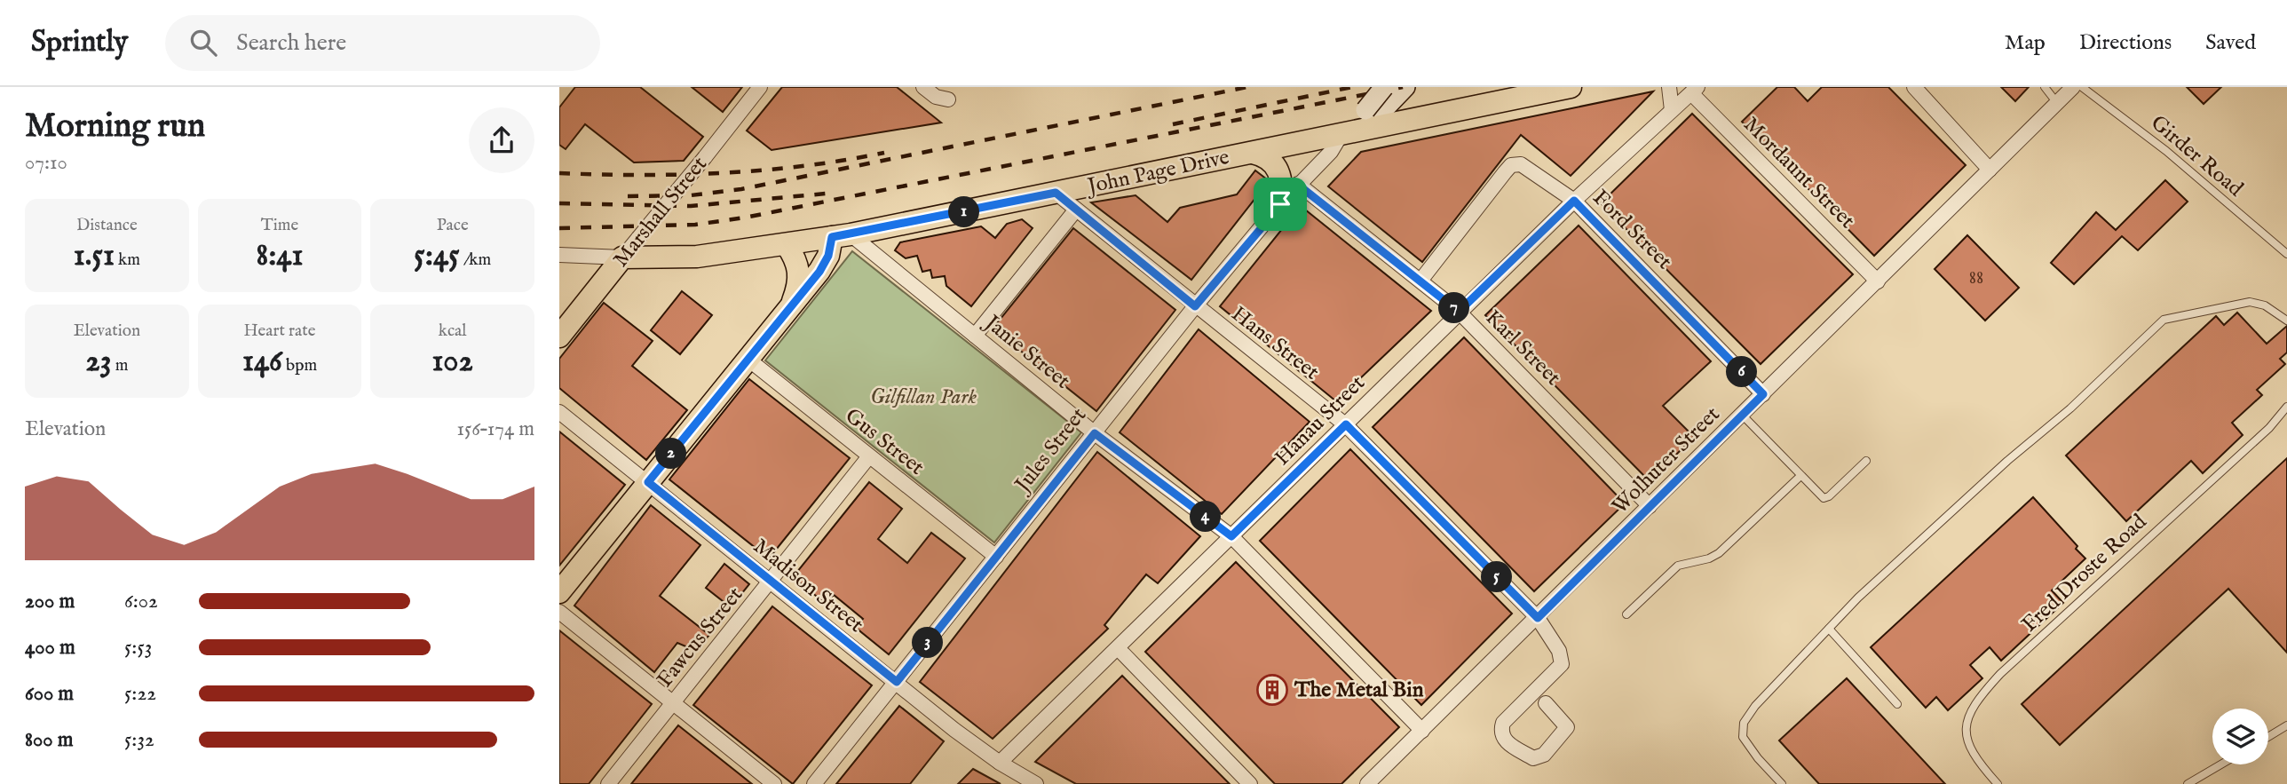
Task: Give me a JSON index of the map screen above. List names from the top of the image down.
{
  "streets": {
    "main road": ["John Page Drive", "Marshall Street"],
    "street": [
      "Mordaunt Street",
      "Ford Street",
      "Hans Street",
      "Karl Street",
      "Janie Street",
      "Hanau Street",
      "Gus Street",
      "Jules Street",
      "Wolhuter Street",
      "Madison Street",
      "Fawcus Street"
    ],
    "lane": ["Girder Road", "Fred Droste Road"]
  },
  "crossings": [
    ["John Page Drive", "Marshall Street"],
    ["John Page Drive", "Hans Street"],
    ["John Page Drive", "Janie Street"],
    ["John Page Drive", "Jules Street"],
    ["Mordaunt Street", "Hanau Street"],
    ["Mordaunt Street", "Wolhuter Street"],
    ["Ford Street", "Karl Street"],
    ["Ford Street", "Hanau Street"],
    ["Ford Street", "Wolhuter Street"],
    ["Hans Street", "Hanau Street"],
    ["Hans Street", "Jules Street"],
    ["Hans Street", "Wolhuter Street"],
    ["Karl Street", "Hanau Street"],
    ["Karl Street", "Jules Street"],
    ["Karl Street", "Wolhuter Street"],
    ["Janie Street", "Hanau Street"],
    ["Janie Street", "Jules Street"],
    ["Janie Street", "Wolhuter Street"],
    ["Hanau Street", "Madison Street"],
    ["Gus Street", "Jules Street"],
    ["Gus Street", "Fawcus Street"],
    ["Jules Street", "Madison Street"],
    ["Madison Street", "Fawcus Street"]
  ],
  "parks": ["Gilfillan Park"],
  "places": {
    "building": ["The Metal Bin"]
  },
  "house_numbers": ["88"],
  "page": {
    "header": "Sprintly",
    "search": "Search here",
    "nav": ["Map", "Directions", "Saved"],
    "heading": ["Morning run", "07:10"],
    "stats": [
      ["Distance", "1.51 km"],
      ["Time", "8:41"],
      ["Pace", "5:45 /km"],
      ["Elevation", "23 m"],
      ["Heart rate", "146 bpm"],
      ["kcal", "102"]
    ],
    "pins": [
      "1",
      "7",
      "6",
      "2",
      "4",
      "5",
      "3"
    ],
    "chart": ["Elevation", "156–174 m"],
    "list": [
      {
        "name": "200 m",
        "note": "6:02"
      },
      {
        "name": "400 m",
        "note": "5:53"
      },
      {
        "name": "600 m",
        "note": "5:22"
      },
      {
        "name": "800 m",
        "note": "5:32"
      }
    ]
  }
}
